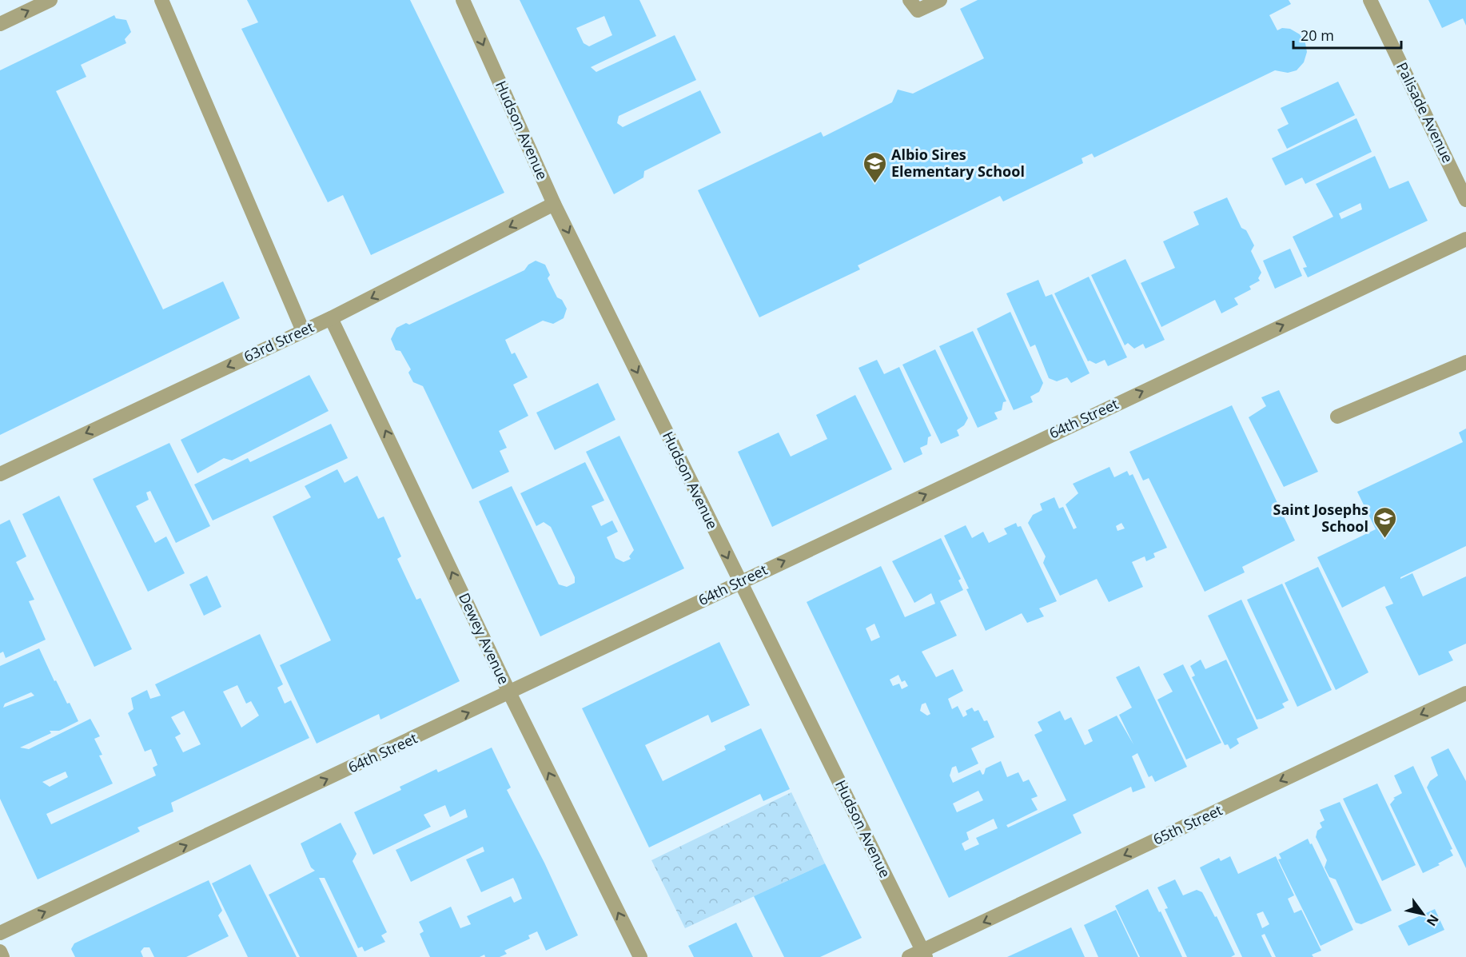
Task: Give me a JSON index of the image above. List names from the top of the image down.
{
  "streets": {
    "street": [
      "Palisade Avenue",
      "Hudson Avenue",
      "63rd Street",
      "64th Street",
      "Dewey Avenue",
      "65th Street"
    ]
  },
  "crossings": [
    ["Hudson Avenue", "63rd Street"],
    ["Hudson Avenue", "64th Street"],
    ["Hudson Avenue", "65th Street"],
    ["63rd Street", "Dewey Avenue"],
    ["64th Street", "Dewey Avenue"]
  ],
  "one_way": [
    "Hudson Avenue",
    "63rd Street",
    "64th Street",
    "Dewey Avenue",
    "65th Street"
  ],
  "places": {
    "school or university": ["Albio Sires Elementary School", "Saint Josephs School"]
  },
  "scale_bar": "20 m",
  "north": "bottom right"
}
